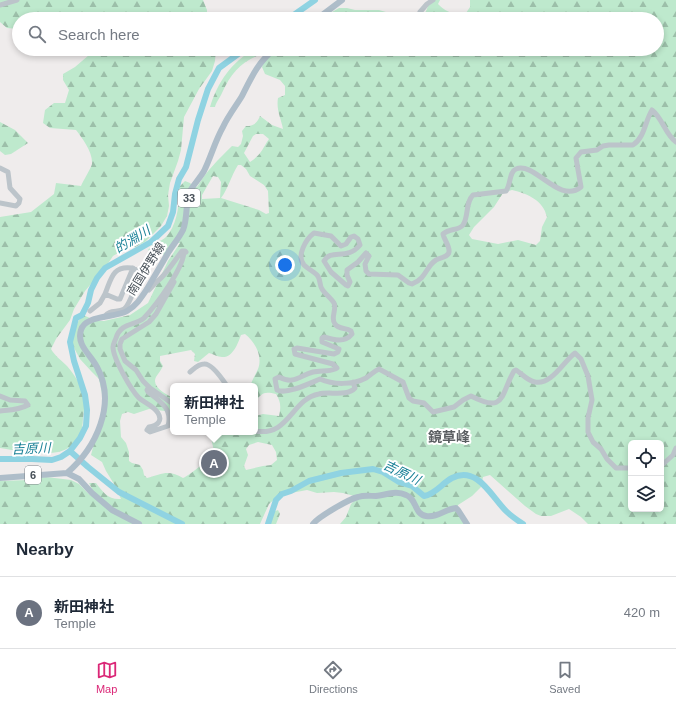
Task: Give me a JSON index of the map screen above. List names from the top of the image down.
{
  "streets": {
    "main road": ["33", "南国伊野線", "6"]
  },
  "crossings": [
    ["南国伊野線", "6"]
  ],
  "districts": ["鏡草峰"],
  "water": ["的淵川", "吉原川"],
  "page": {
    "search": "Search here",
    "popup": ["新田神社", "Temple"],
    "pins": "A",
    "heading": "Nearby",
    "list": [
      {
        "mark": "A",
        "name": "新田神社",
        "note": "Temple",
        "value": "420 m"
      }
    ],
    "nav": ["Map", "Directions", "Saved"]
  }
}
